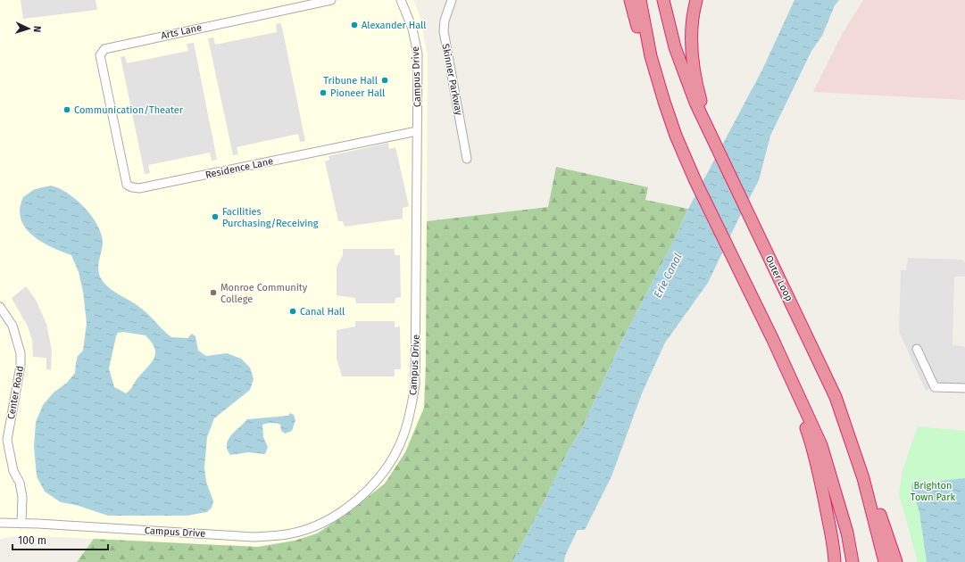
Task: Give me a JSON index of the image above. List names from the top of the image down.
{
  "streets": {
    "highway": ["Outer Loop"],
    "street": [
      "Arts Lane",
      "Campus Drive",
      "Skinner Parkway",
      "Residence Lane",
      "Center Road"
    ]
  },
  "crossings": [
    ["Arts Lane", "Residence Lane"],
    ["Campus Drive", "Residence Lane"],
    ["Campus Drive", "Center Road"]
  ],
  "water": ["Erie Canal"],
  "parks": ["Brighton Town Park"],
  "places": [
    "Alexander Hall",
    "Tribune Hall",
    "Pioneer Hall",
    "Communication/Theater",
    "Facilities Purchasing/Receiving",
    "Monroe Community College",
    "Canal Hall"
  ],
  "scale_bar": "100 m",
  "north": "right"
}
